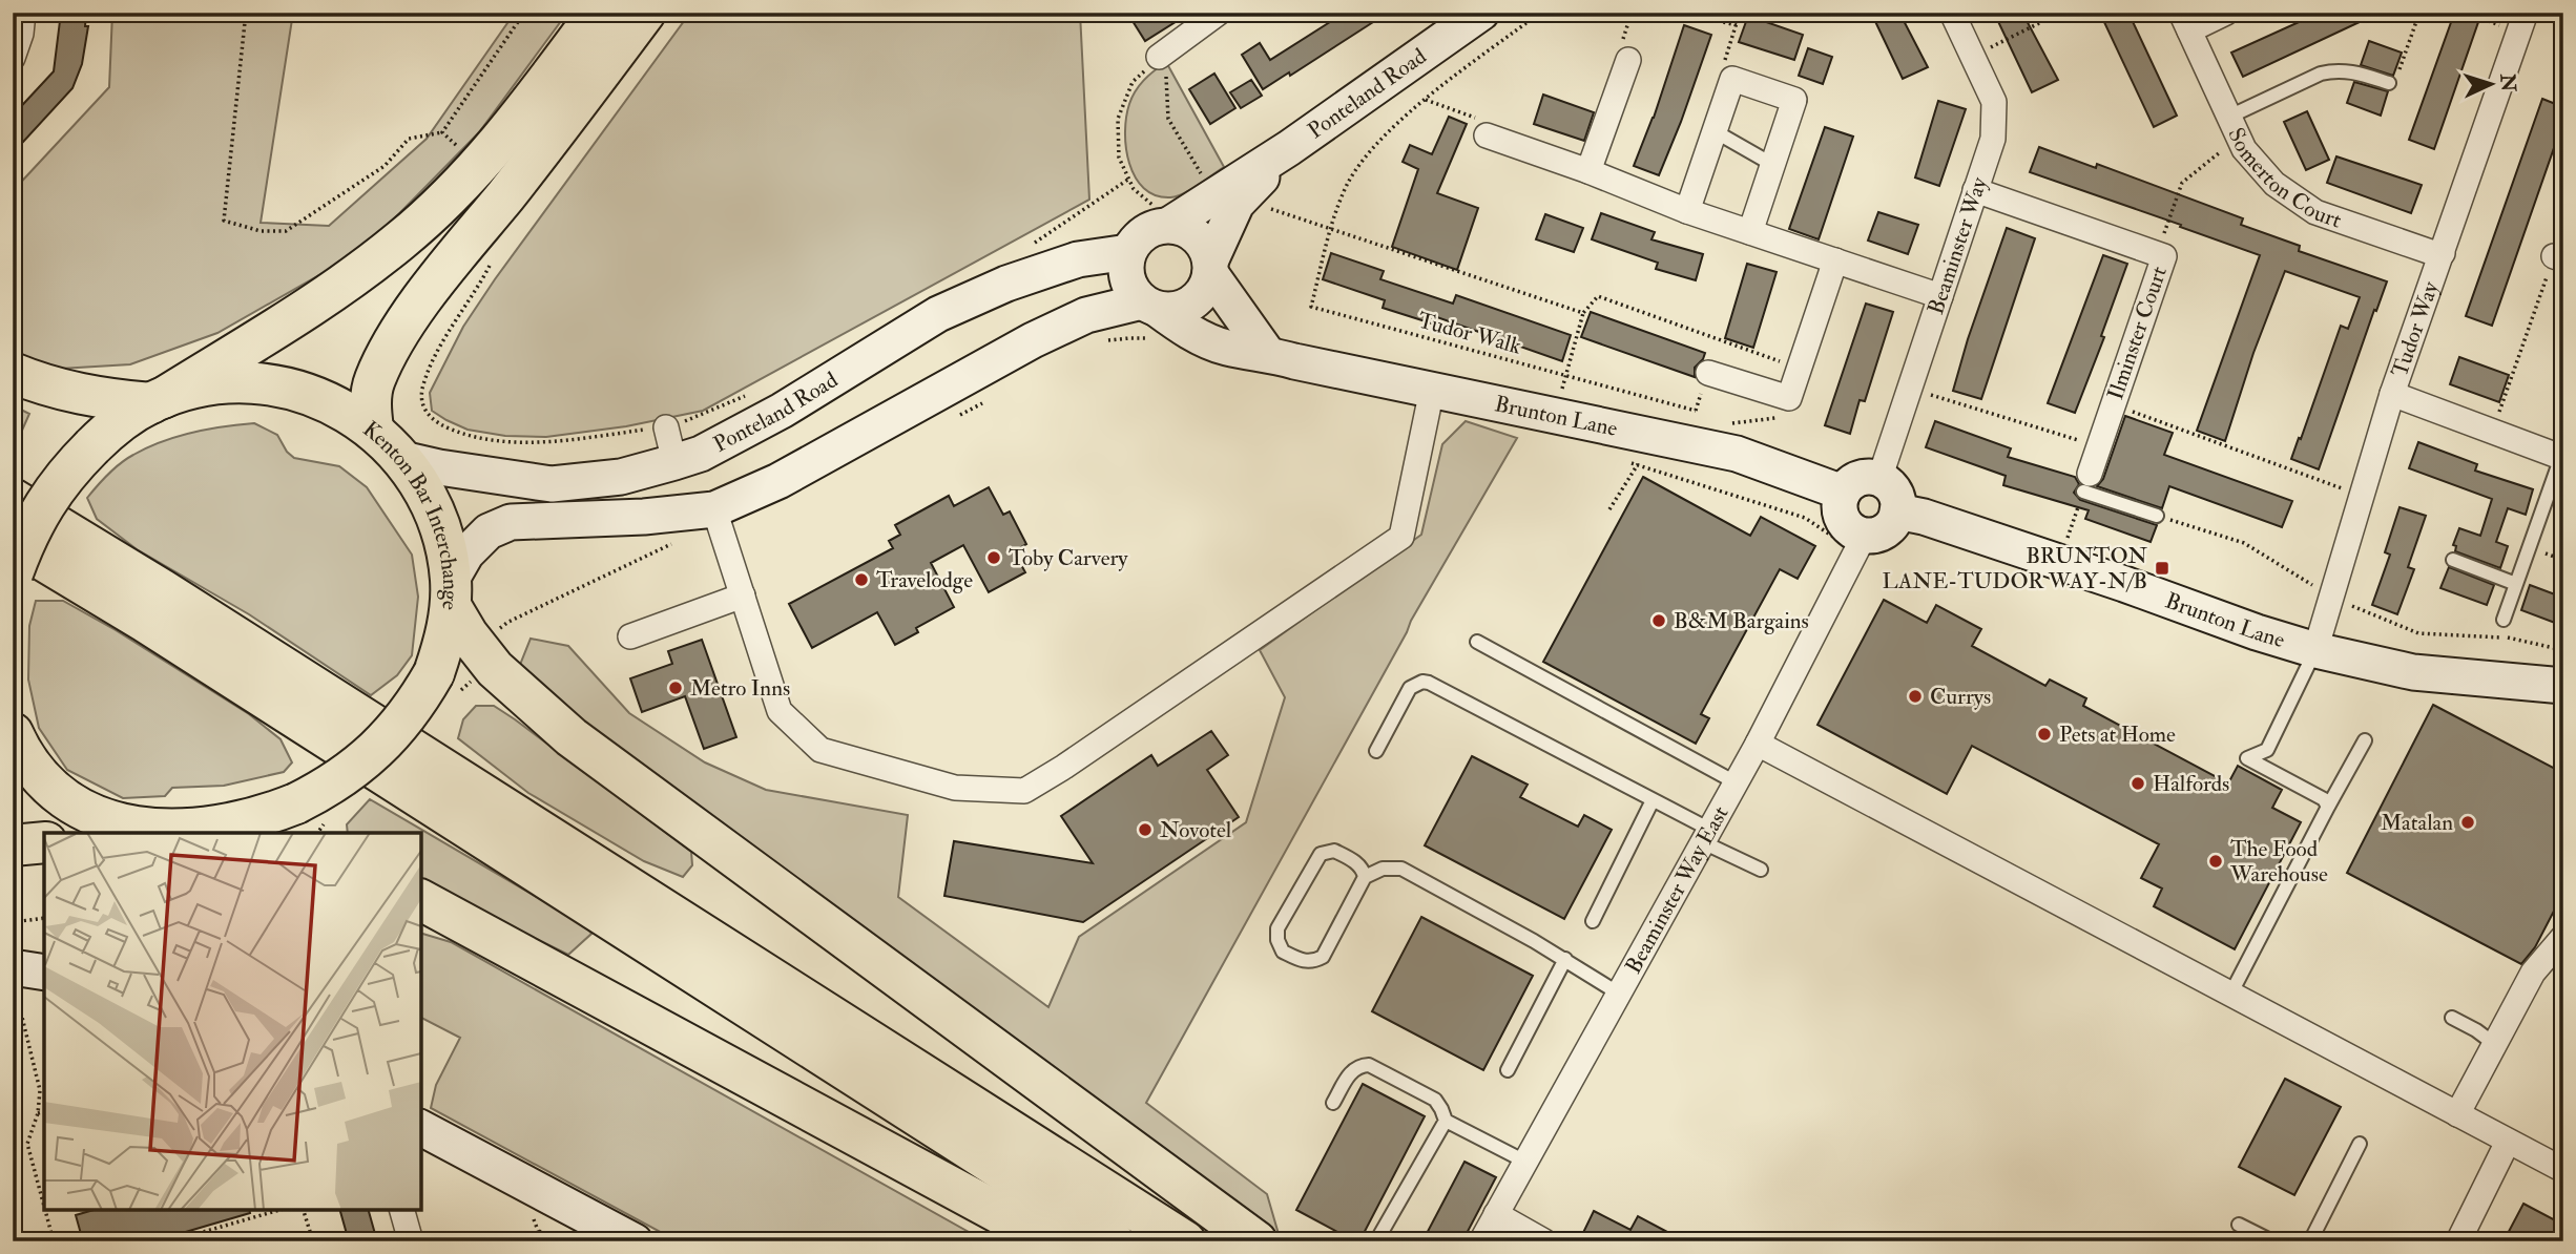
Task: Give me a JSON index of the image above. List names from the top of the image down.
{
  "streets": {
    "highway": ["Kenton Bar Interchange"],
    "main road": ["Ponteland Road", "Brunton Lane"],
    "street": [
      "Somerton Court",
      "Beaminster Way",
      "Tudor Way",
      "Ilminster Court",
      "Beaminster Way East"
    ],
    "path": ["Tudor Walk"]
  },
  "crossings": [
    ["Ponteland Road", "Brunton Lane"],
    ["Ponteland Road", "Kenton Bar Interchange"],
    ["Somerton Court", "Tudor Way"],
    ["Beaminster Way", "Ilminster Court"],
    ["Beaminster Way", "Brunton Lane"],
    ["Beaminster Way", "Beaminster Way East"],
    ["Tudor Way", "Brunton Lane"],
    ["Brunton Lane", "Beaminster Way East"]
  ],
  "places": {
    "other": [
      "Toby Carvery",
      "Travelodge",
      "B&M Bargains",
      "Metro Inns",
      "Currys",
      "Pets at Home",
      "Halfords",
      "Matalan",
      "Novotel",
      "The Food Warehouse"
    ],
    "transit": ["BRUNTON LANE-TUDOR WAY-N/B"]
  },
  "north": "right"
}
